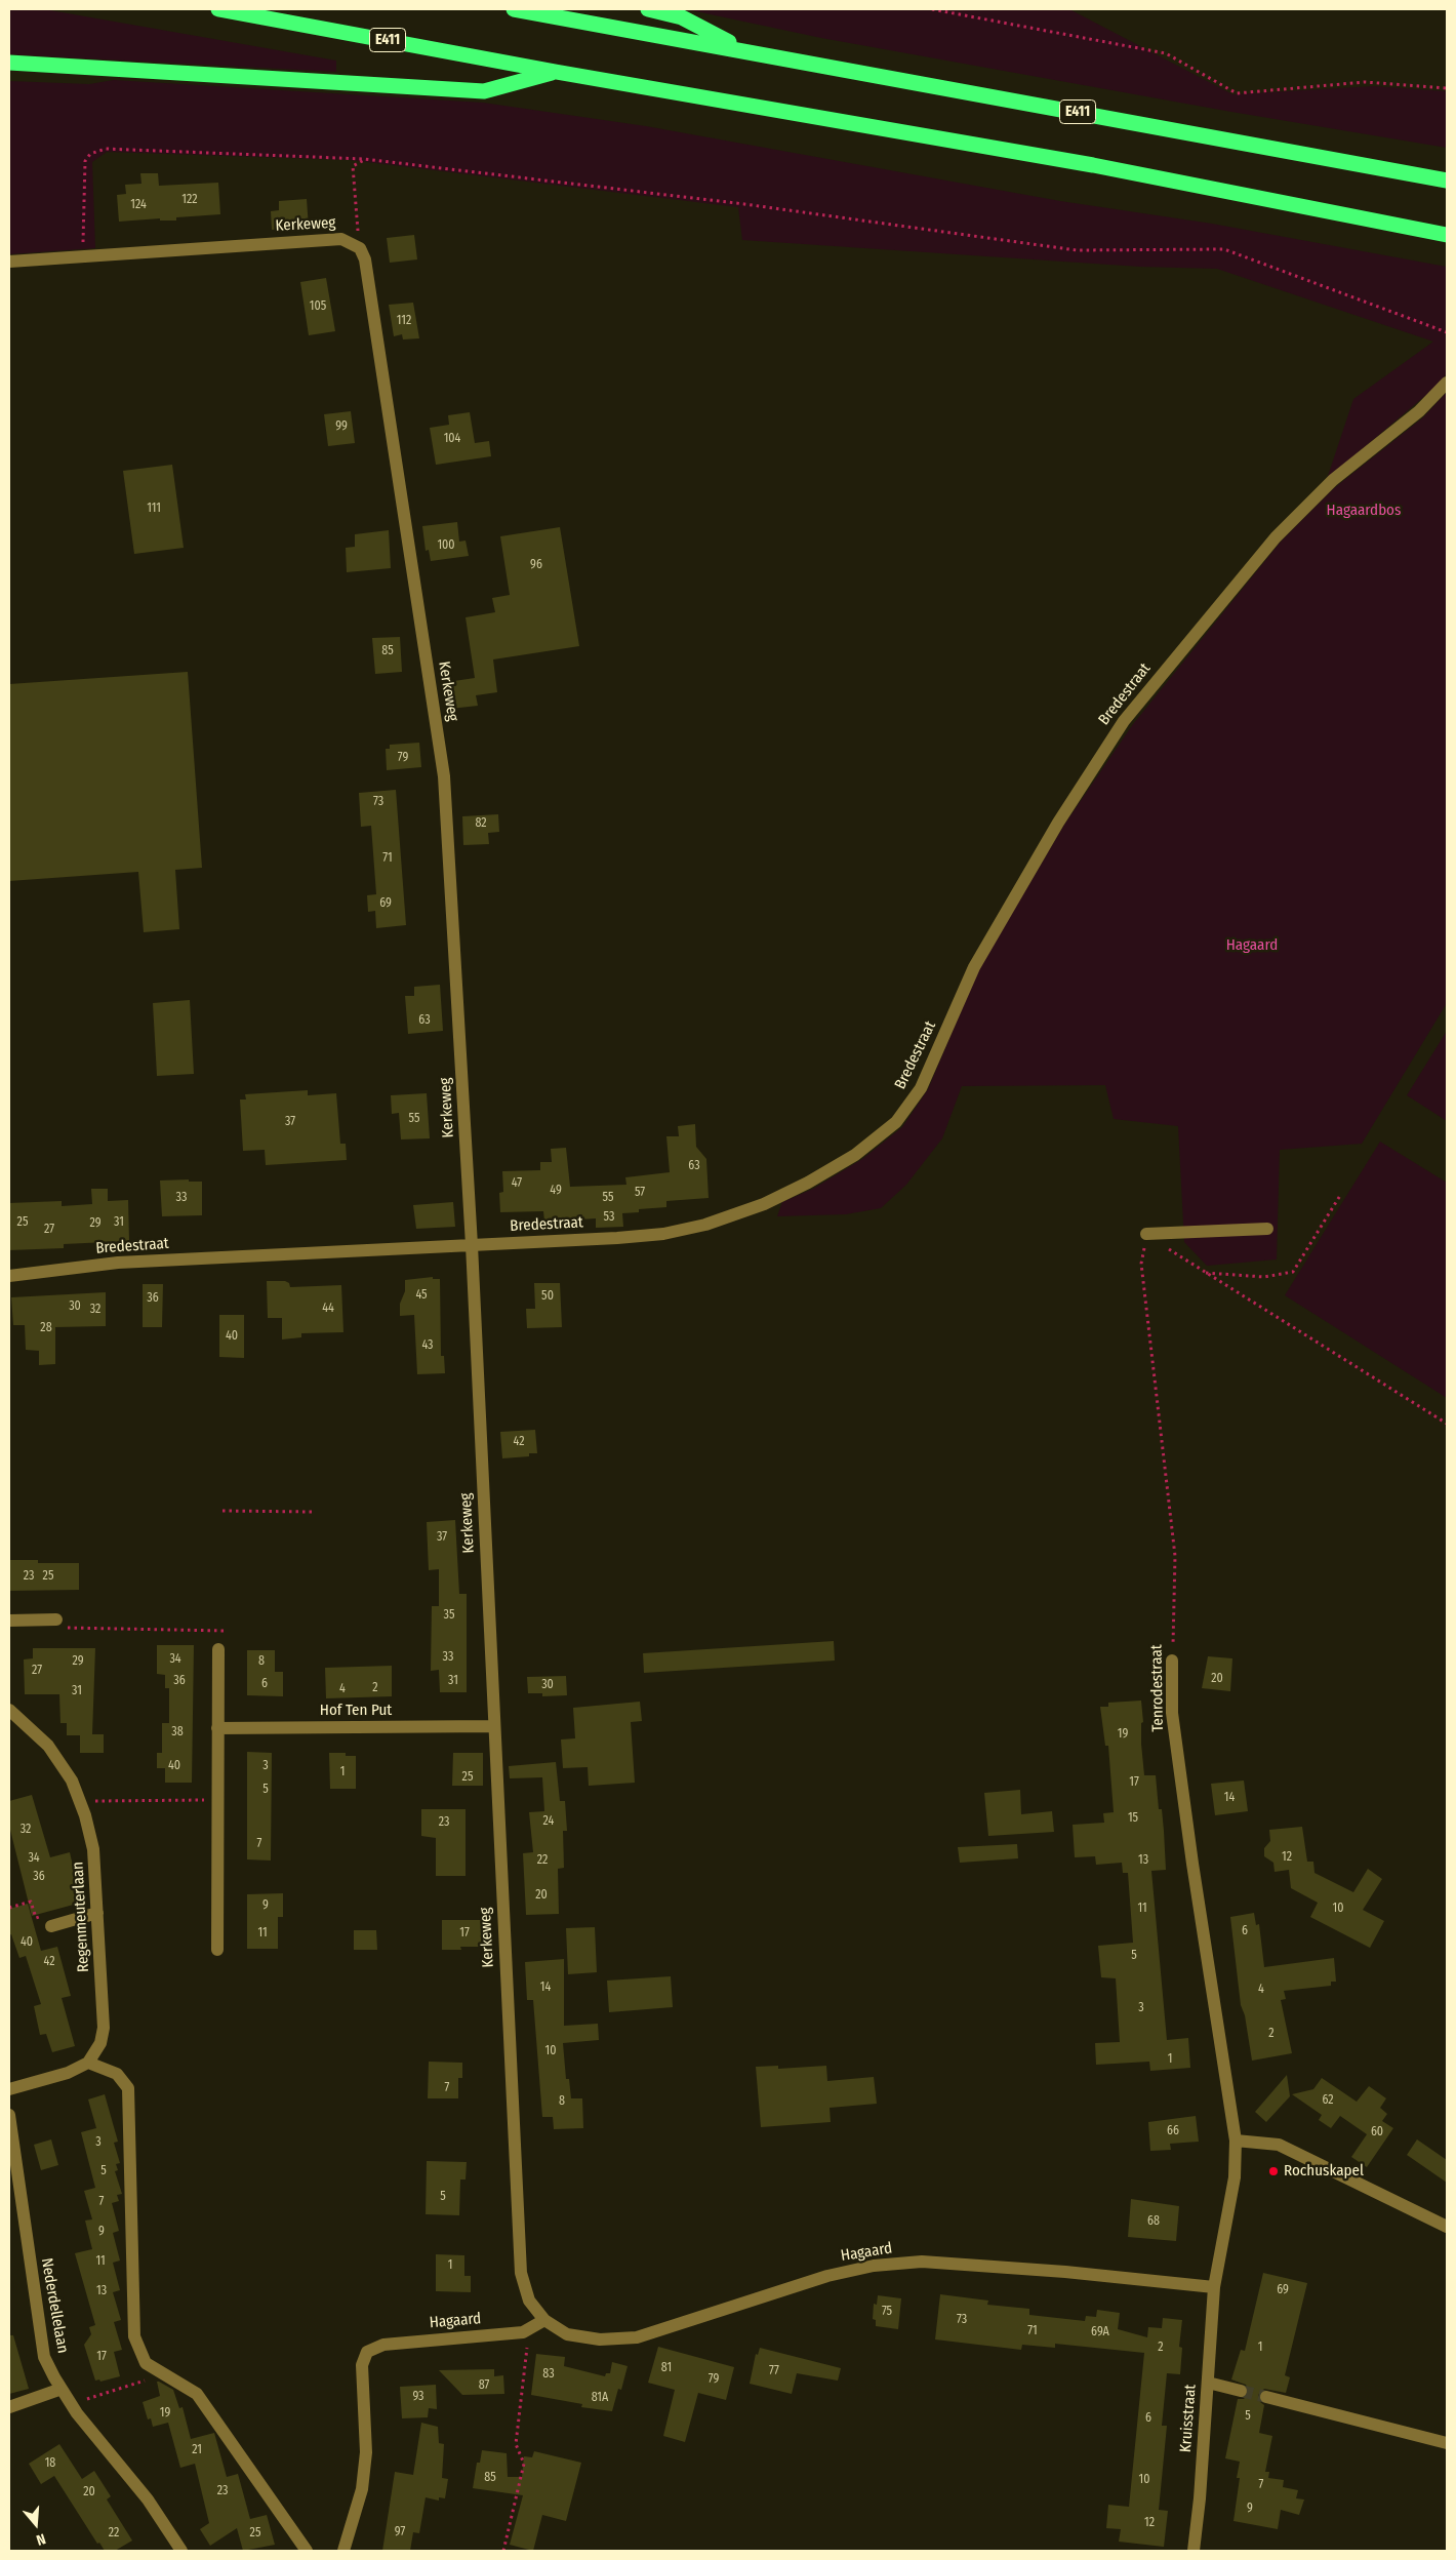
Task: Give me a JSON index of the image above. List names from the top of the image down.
{
  "streets": {
    "highway": ["E411"],
    "street": [
      "Kerkeweg",
      "Bredestraat",
      "Tenrodestraat",
      "Hof Ten Put",
      "Regenmeuterlaan",
      "Hagaard",
      "Nederdellelaan",
      "Kruisstraat"
    ]
  },
  "crossings": [
    ["Kerkeweg", "Bredestraat"],
    ["Kerkeweg", "Hof Ten Put"],
    ["Kerkeweg", "Hagaard"],
    ["Hagaard", "Kruisstraat"]
  ],
  "parks": ["Hagaardbos", "Hagaard"],
  "places": ["Rochuskapel"],
  "house_numbers": [
    "122",
    "124",
    "105",
    "112",
    "99",
    "104",
    "111",
    "100",
    "96",
    "85",
    "79",
    "73",
    "82",
    "71",
    "69",
    "63",
    "55",
    "37",
    "63",
    "47",
    "49",
    "57",
    "33",
    "55",
    "53",
    "25",
    "31",
    "29",
    "27",
    "45",
    "50",
    "36",
    "30",
    "44",
    "32",
    "28",
    "40",
    "43",
    "42",
    "37",
    "23",
    "25",
    "35",
    "33",
    "34",
    "29",
    "8",
    "27",
    "20",
    "36",
    "31",
    "6",
    "30",
    "2",
    "4",
    "31",
    "38",
    "19",
    "40",
    "3",
    "1",
    "25",
    "17",
    "5",
    "14",
    "15",
    "24",
    "23",
    "32",
    "7",
    "12",
    "34",
    "22",
    "13",
    "36",
    "20",
    "9",
    "11",
    "10",
    "6",
    "11",
    "17",
    "40",
    "5",
    "42",
    "14",
    "4",
    "3",
    "2",
    "10",
    "1",
    "7",
    "62",
    "8",
    "66",
    "60",
    "3",
    "5",
    "5",
    "7",
    "68",
    "9",
    "11",
    "1",
    "69",
    "13",
    "75",
    "73",
    "71",
    "69A",
    "2",
    "1",
    "17",
    "81",
    "77",
    "83",
    "79",
    "87",
    "93",
    "81A",
    "19",
    "5",
    "6",
    "21",
    "18",
    "85",
    "10",
    "7",
    "23",
    "20",
    "9",
    "12",
    "97",
    "22",
    "25"
  ],
  "north": "bottom"
}
